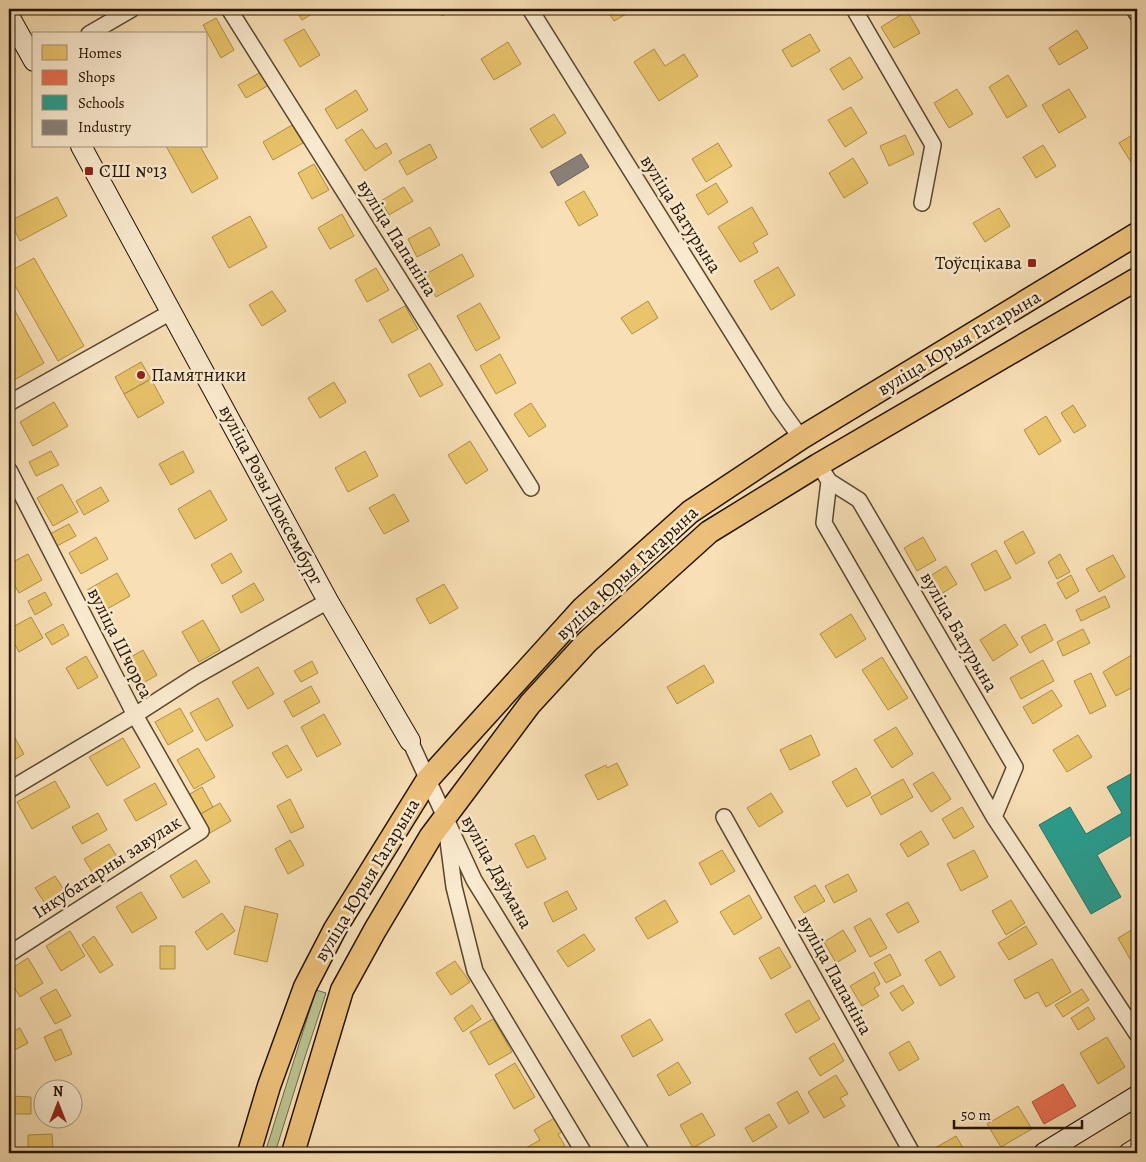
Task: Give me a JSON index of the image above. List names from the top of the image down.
{
  "streets": {
    "main road": ["вуліца Юрыя Гагарына"],
    "street": [
      "вуліца Батурына",
      "вуліца Папаніна",
      "вуліца Розы Люксембург",
      "вуліца Шчорса",
      "Інкубатарны завулак",
      "вуліца Даўмана"
    ]
  },
  "crossings": [
    ["вуліца Батурына", "вуліца Юрыя Гагарына"],
    ["вуліца Юрыя Гагарына", "вуліца Розы Люксембург"],
    ["вуліца Юрыя Гагарына", "вуліца Даўмана"],
    ["вуліца Розы Люксембург", "вуліца Даўмана"],
    ["вуліца Шчорса", "Інкубатарны завулак"]
  ],
  "places": {
    "transit": ["СШ №13", "Тоўсцікава"],
    "other": ["Памятники"]
  },
  "legend": [
    "Homes",
    "Shops",
    "Schools",
    "Industry"
  ],
  "scale_bar": "50 m",
  "north": "top"
}
